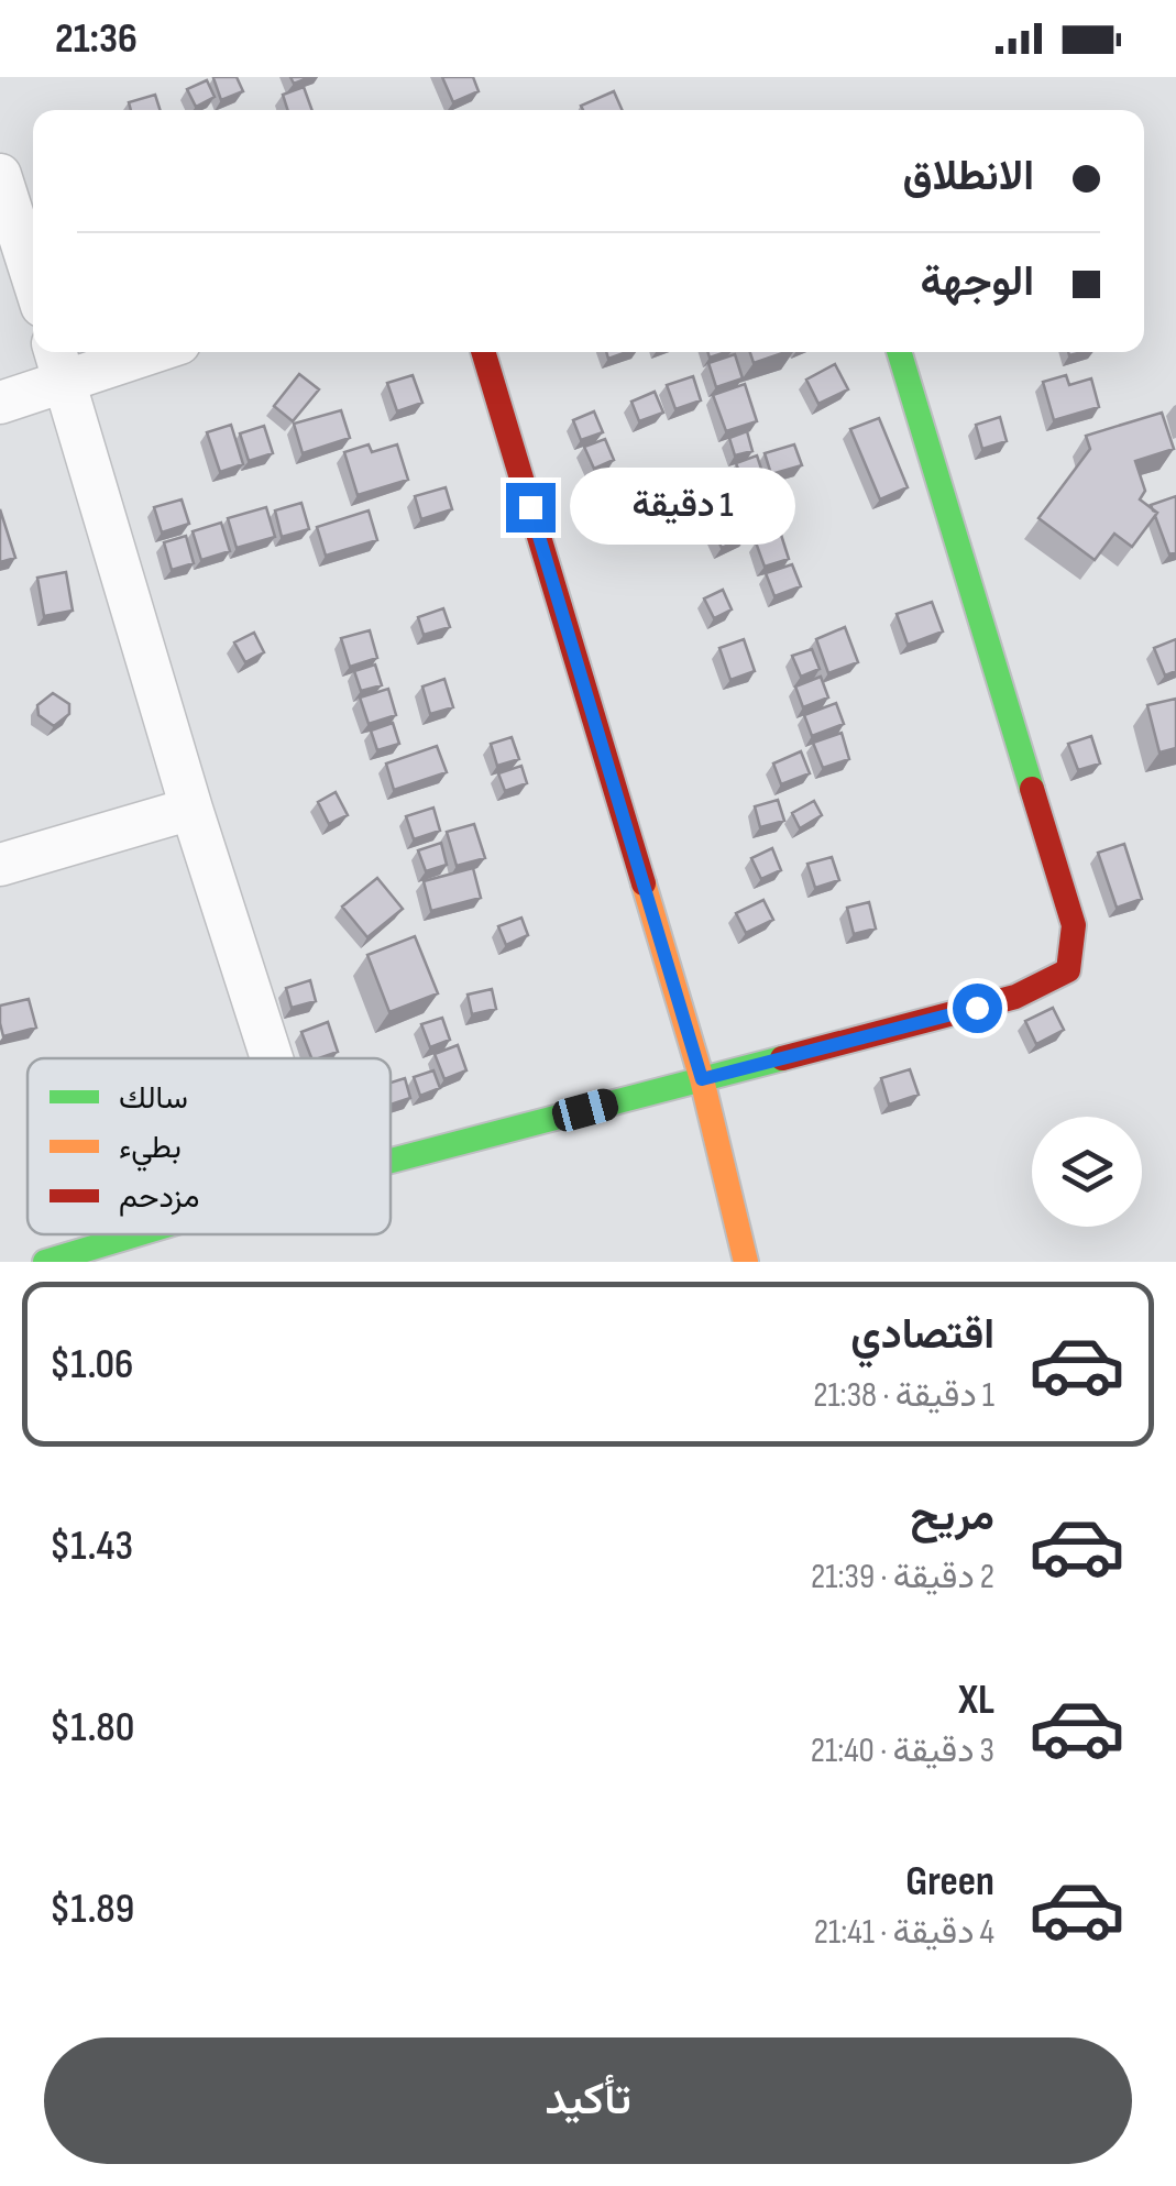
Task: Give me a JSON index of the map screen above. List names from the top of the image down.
{
  "legend": ["سالك", "بطيء", "مزدحم"],
  "page": {
    "status": "21:36",
    "banner": ["الانطلاق", "الوجهة"],
    "bubble": "1 دقيقة",
    "list": [
      {
        "name": "اقتصادي",
        "note": "1 دقيقة · 21:38",
        "value": "$1.06"
      },
      {
        "name": "مريح",
        "note": "2 دقيقة · 21:39",
        "value": "$1.43"
      },
      {
        "name": "XL",
        "note": "3 دقيقة · 21:40",
        "value": "$1.80"
      },
      {
        "name": "Green",
        "note": "4 دقيقة · 21:41",
        "value": "$1.89"
      }
    ],
    "buttons": "تأكيد"
  }
}
